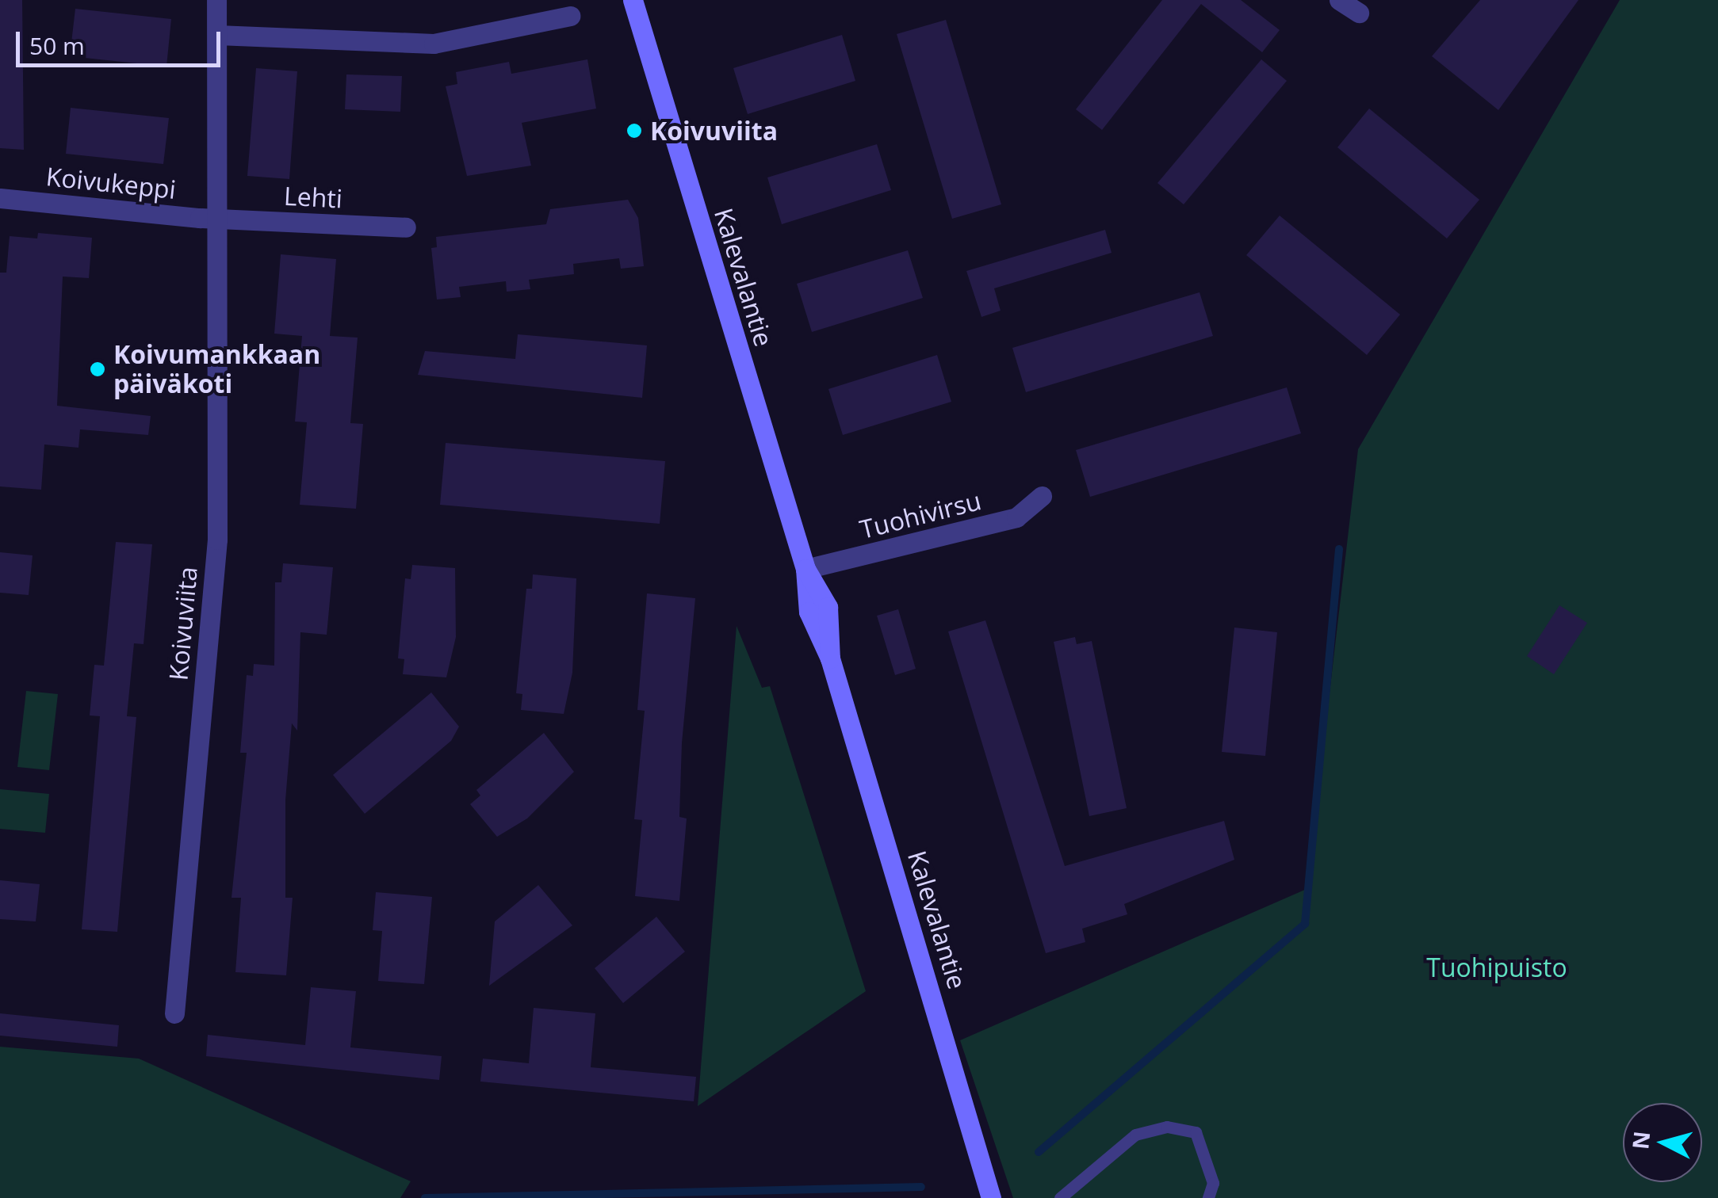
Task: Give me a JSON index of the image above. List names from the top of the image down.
{
  "streets": {
    "main road": ["Kalevalantie"],
    "street": [
      "Koivukeppi",
      "Lehti",
      "Tuohivirsu",
      "Koivuviita"
    ]
  },
  "crossings": [
    ["Koivukeppi", "Lehti"],
    ["Koivukeppi", "Koivuviita"],
    ["Lehti", "Koivuviita"],
    ["Kalevalantie", "Tuohivirsu"]
  ],
  "parks": ["Tuohipuisto"],
  "places": ["Koivuviita", "Koivumankkaan päiväkoti"],
  "scale_bar": "50 m",
  "north": "left"
}
